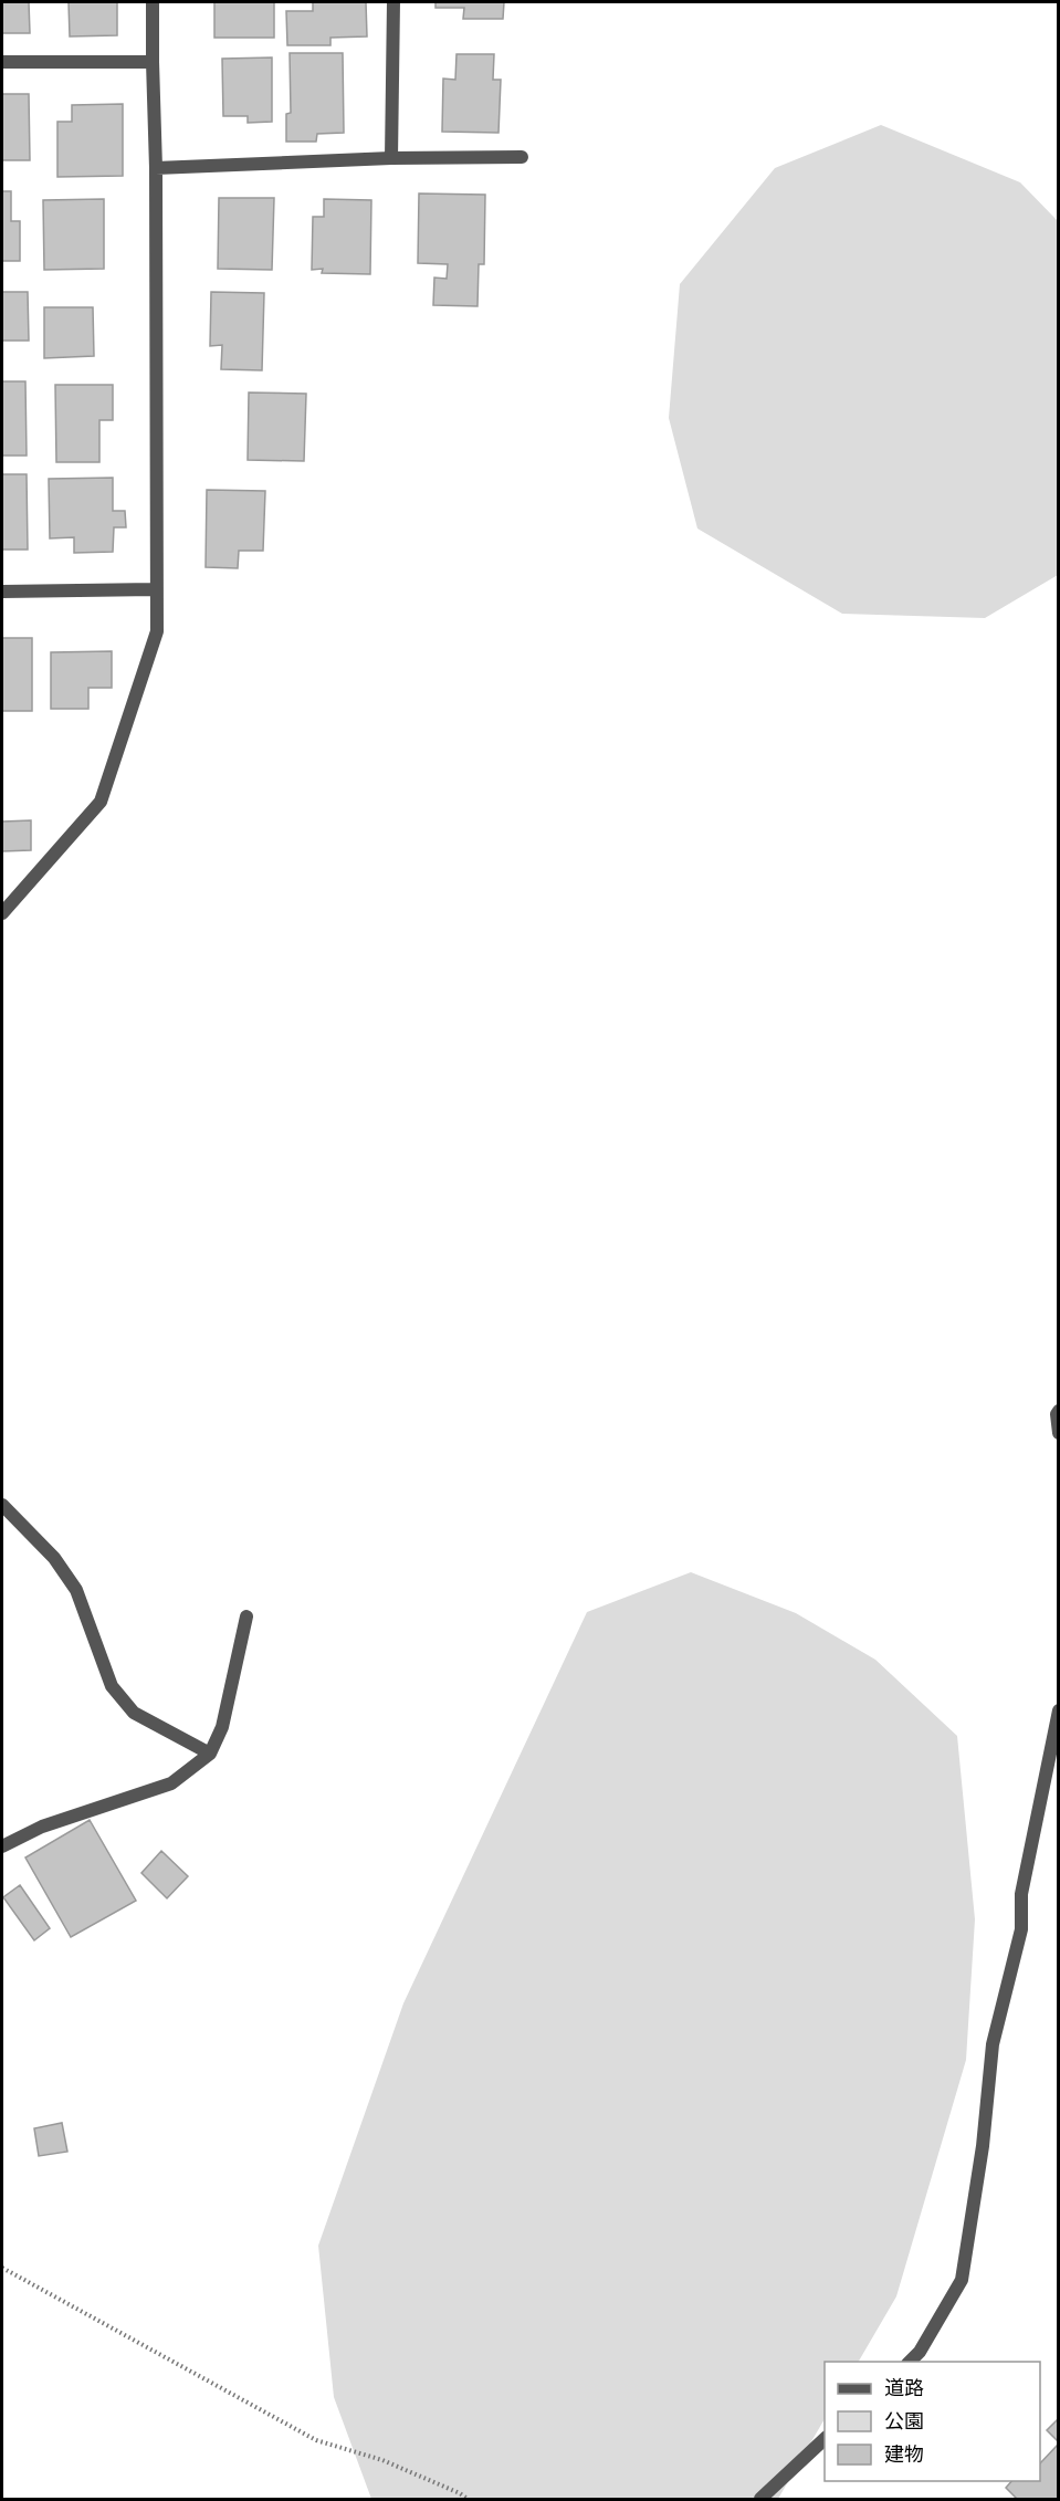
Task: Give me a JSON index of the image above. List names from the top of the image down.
{
  "legend": ["道路", "公園", "建物"]
}
